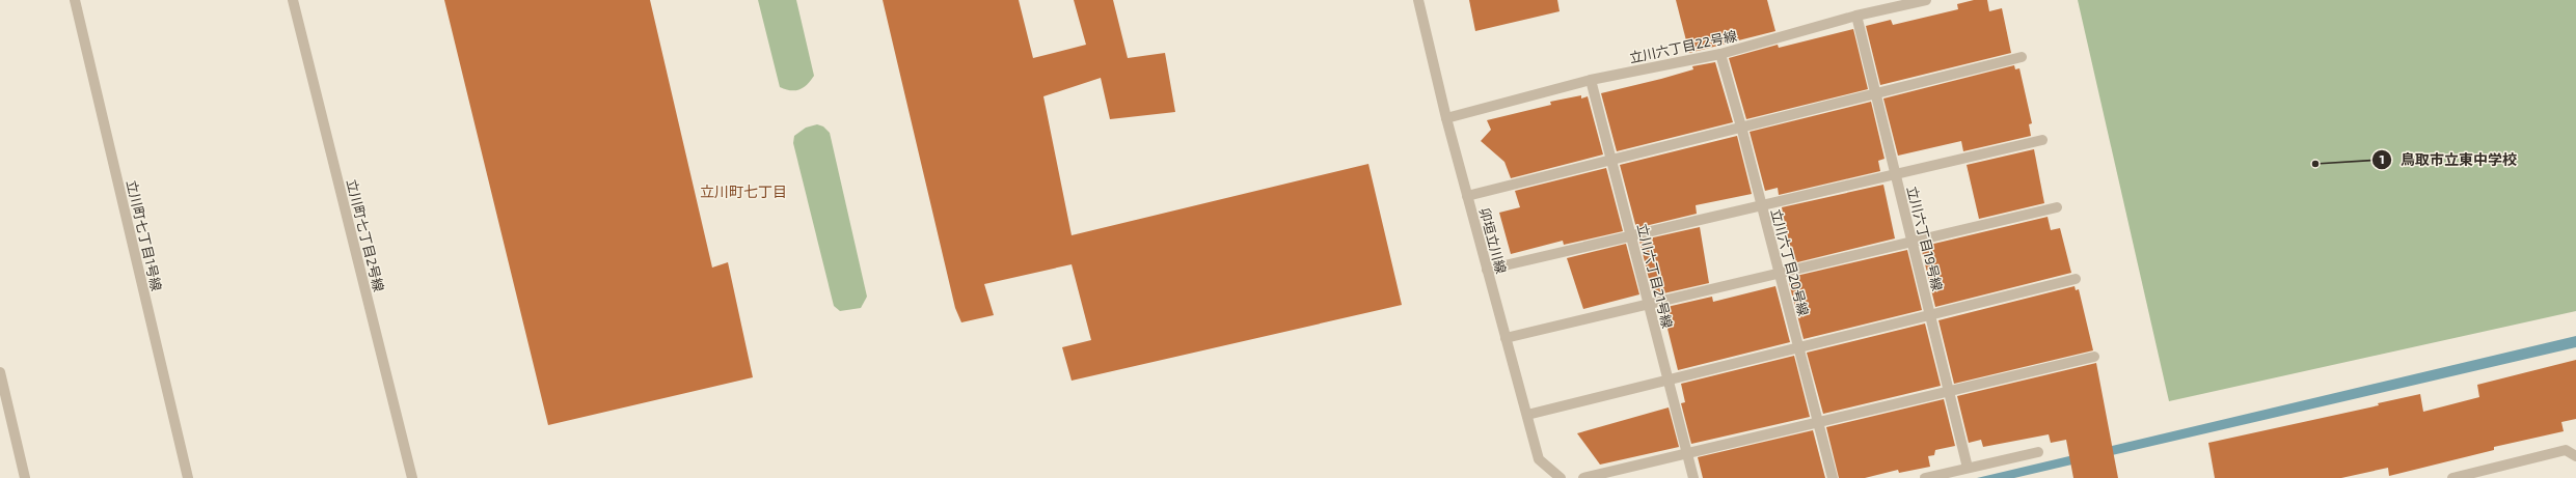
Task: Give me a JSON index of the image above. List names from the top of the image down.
{
  "streets": {
    "street": [
      "立川六丁目22号線",
      "立川町七丁目1号線",
      "立川町七丁目2号線",
      "立川六丁目19号線",
      "卯垣立川線",
      "立川六丁目20号線",
      "立川六丁目21号線"
    ]
  },
  "crossings": [
    ["立川六丁目22号線", "立川六丁目19号線"],
    ["立川六丁目22号線", "卯垣立川線"],
    ["立川六丁目22号線", "立川六丁目20号線"],
    ["立川六丁目22号線", "立川六丁目21号線"]
  ],
  "districts": ["立川町七丁目"],
  "places": ["鳥取市立東中学校"]
}
